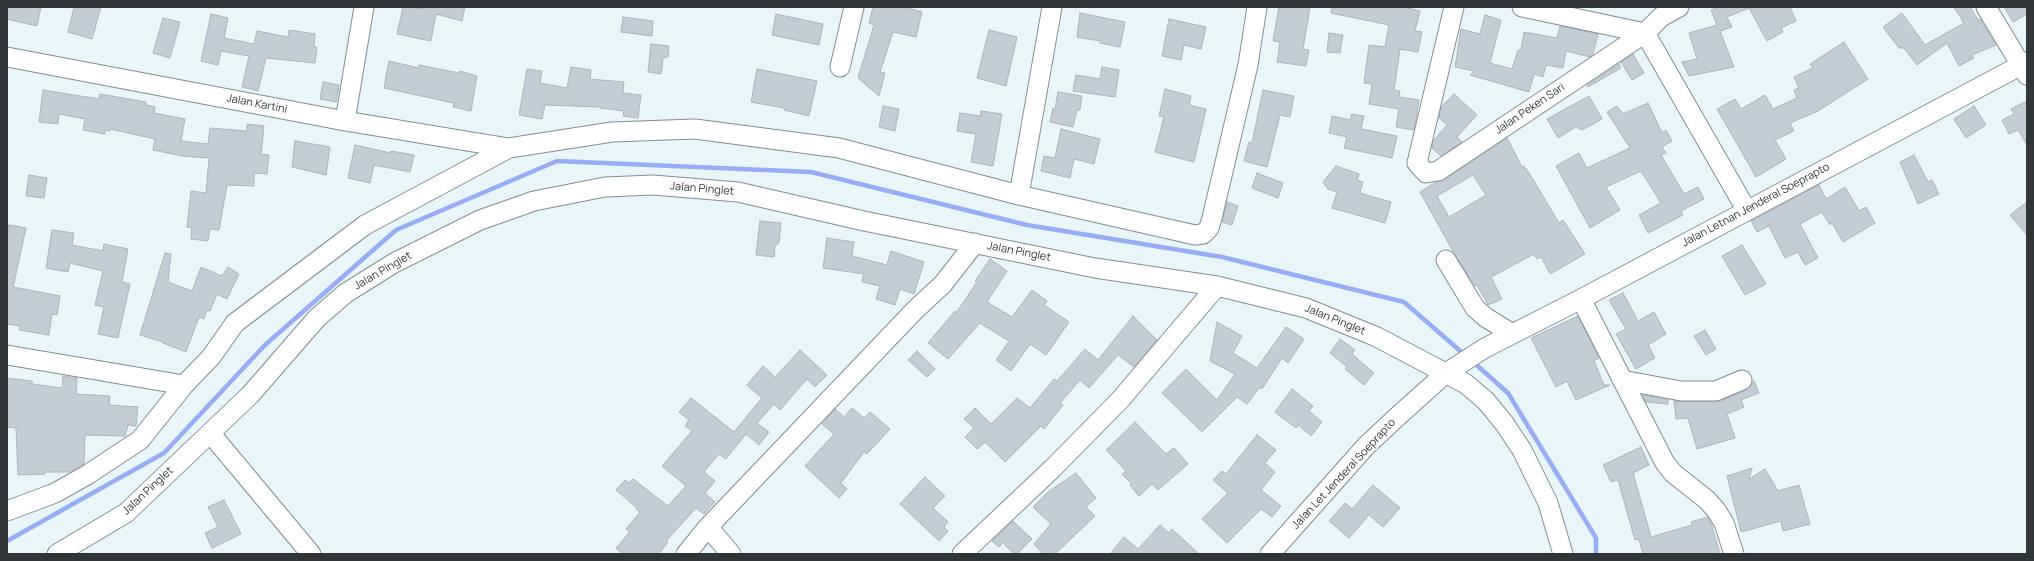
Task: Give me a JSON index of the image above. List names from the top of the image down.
{
  "streets": {
    "street": [
      "Jalan Kartini",
      "Jalan Peken Sari",
      "Jalan Pinglet",
      "Jalan Letnan Jenderal Soeprapto",
      "Jalan Let Jenderal Soeprapto"
    ]
  },
  "crossings": [
    ["Jalan Pinglet", "Jalan Let Jenderal Soeprapto"],
    ["Jalan Letnan Jenderal Soeprapto", "Jalan Let Jenderal Soeprapto"]
  ]
}
